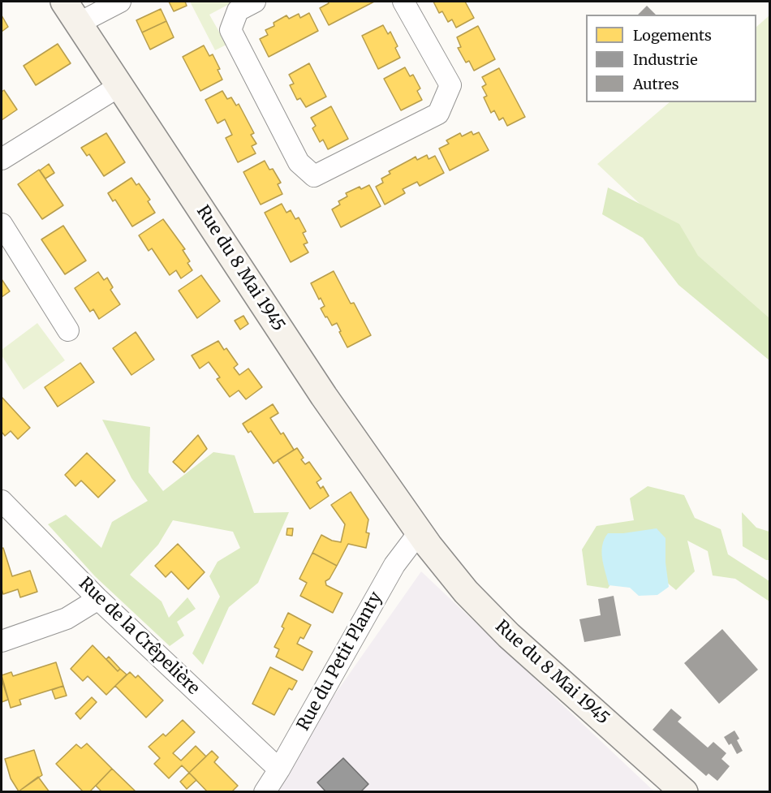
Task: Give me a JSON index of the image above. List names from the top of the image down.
{
  "streets": {
    "main road": ["Rue du 8 Mai 1945"],
    "street": ["Rue de la Crêpelière", "Rue du Petit Planty"]
  },
  "crossings": [
    ["Rue du 8 Mai 1945", "Rue du Petit Planty"],
    ["Rue de la Crêpelière", "Rue du Petit Planty"]
  ],
  "legend": ["Logements", "Industrie", "Autres"]
}
